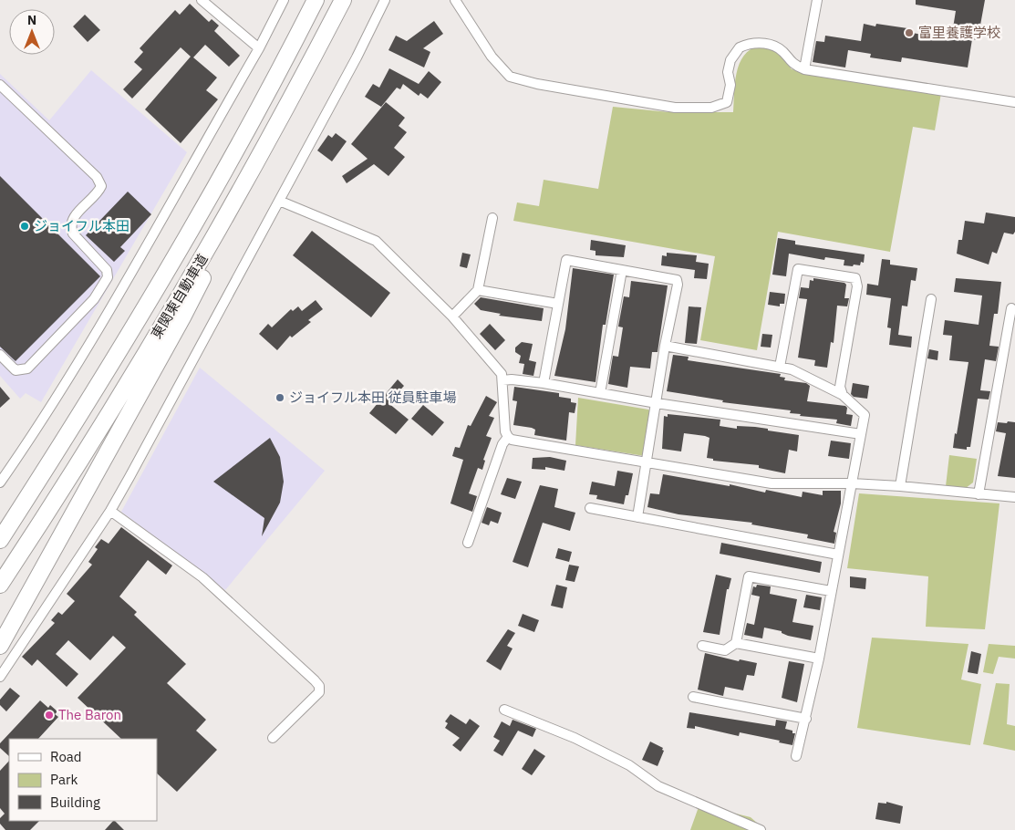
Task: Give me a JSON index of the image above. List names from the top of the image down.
{
  "streets": {
    "highway": ["東関東自動車道"]
  },
  "places": [
    "富里養護学校",
    "ジョイフル本田",
    "ジョイフル本田 従員駐車場",
    "The Baron"
  ],
  "legend": ["Road", "Park", "Building"],
  "north": "top"
}
